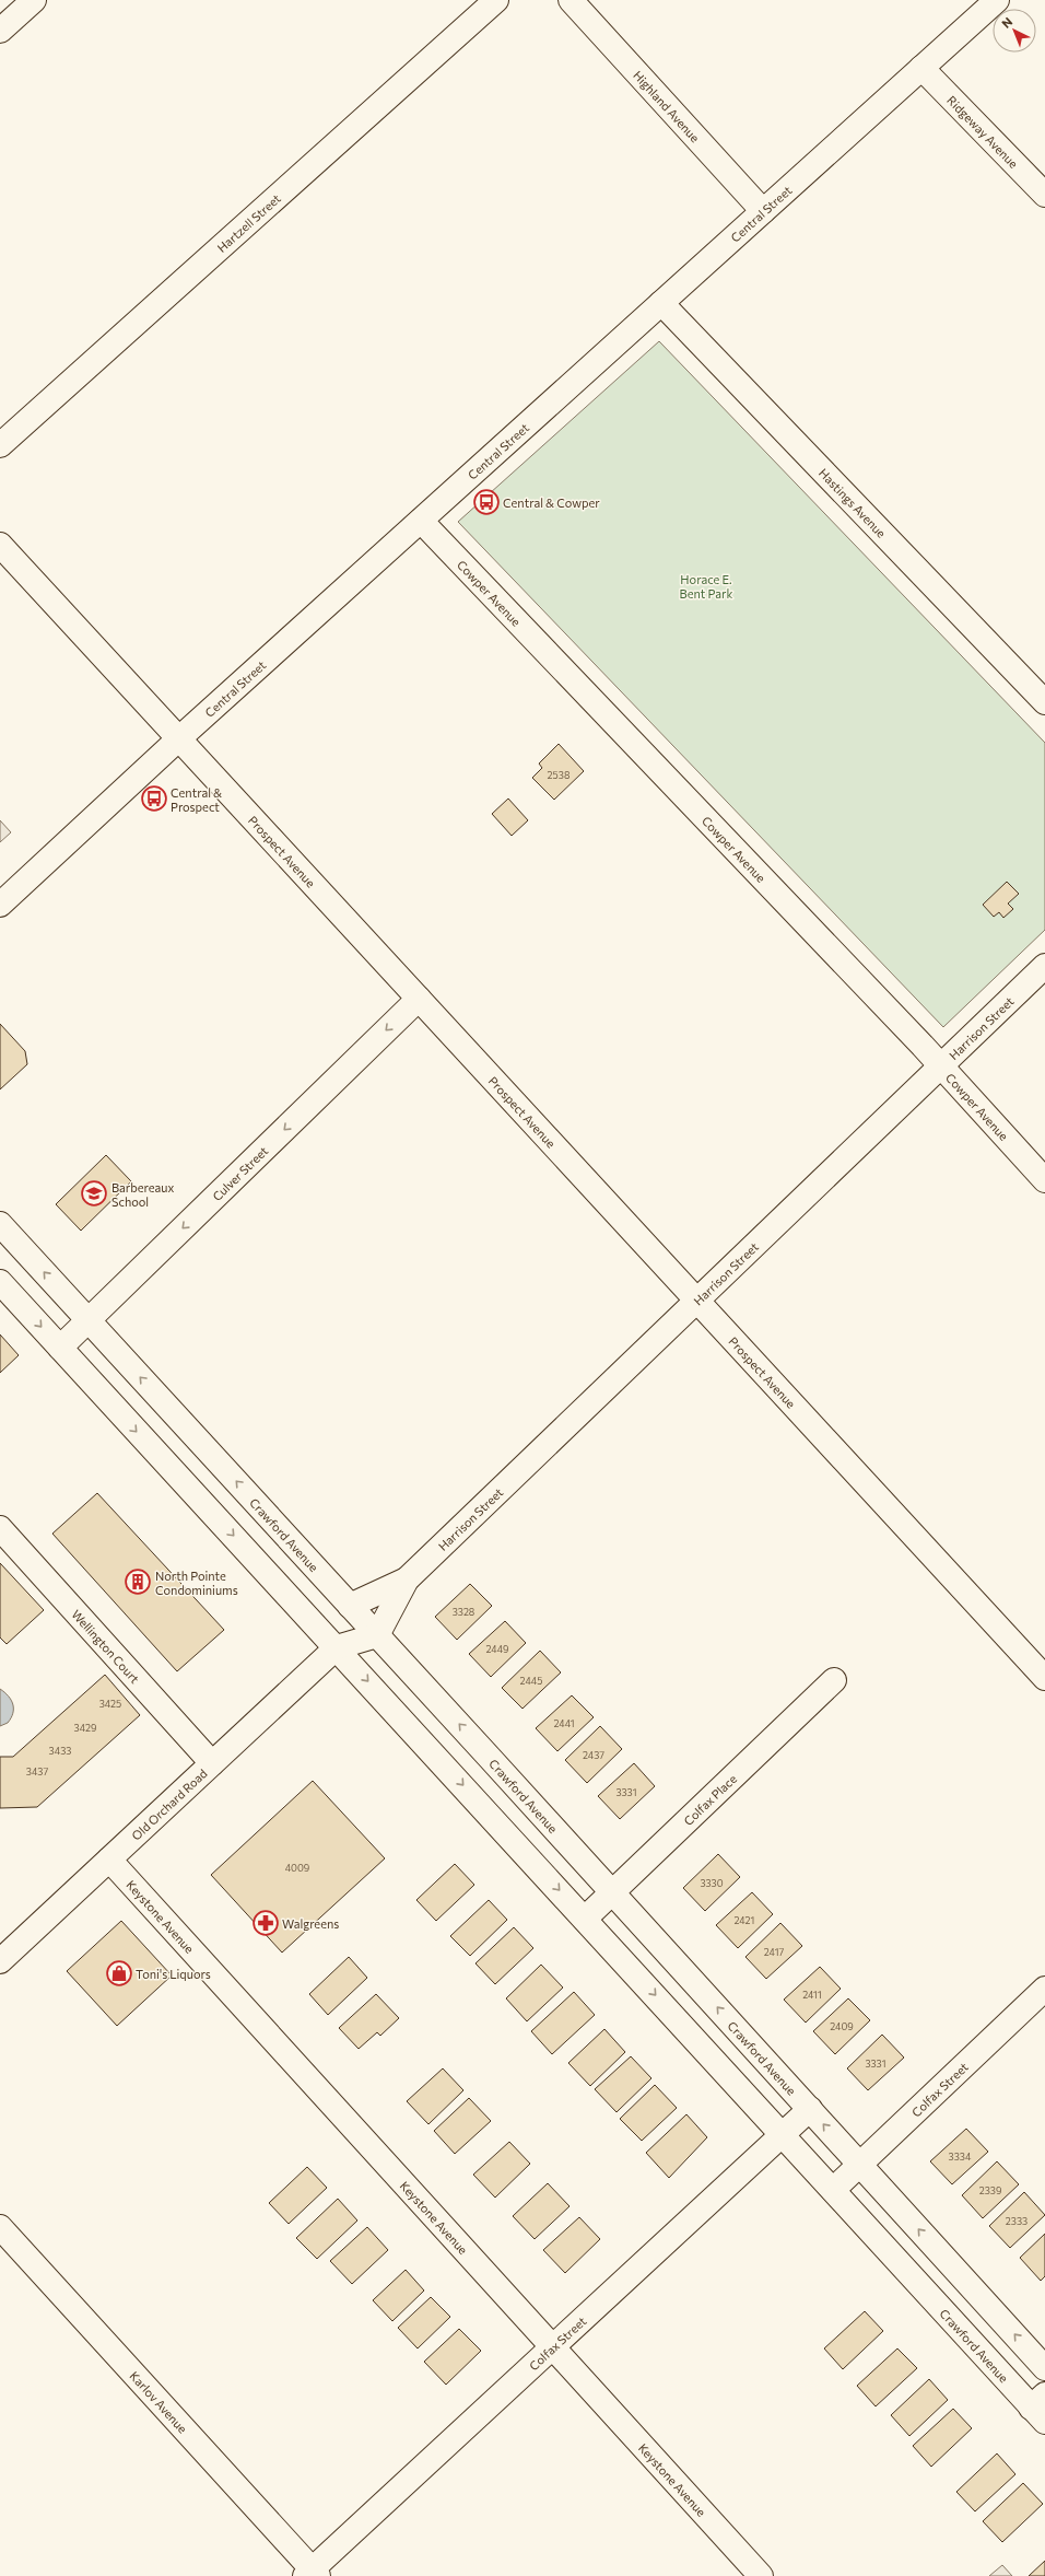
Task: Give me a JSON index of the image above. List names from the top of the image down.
{
  "streets": {
    "street": [
      "Highland Avenue",
      "Ridgeway Avenue",
      "Central Street",
      "Hartzell Street",
      "Hastings Avenue",
      "Cowper Avenue",
      "Prospect Avenue",
      "Harrison Street",
      "Culver Street",
      "Crawford Avenue",
      "Wellington Court",
      "Colfax Place",
      "Old Orchard Road",
      "Keystone Avenue",
      "Colfax Street",
      "Karlov Avenue"
    ]
  },
  "crossings": [
    ["Highland Avenue", "Central Street"],
    ["Ridgeway Avenue", "Central Street"],
    ["Central Street", "Hastings Avenue"],
    ["Central Street", "Cowper Avenue"],
    ["Central Street", "Prospect Avenue"],
    ["Cowper Avenue", "Harrison Street"],
    ["Prospect Avenue", "Harrison Street"],
    ["Prospect Avenue", "Culver Street"],
    ["Harrison Street", "Crawford Avenue"],
    ["Harrison Street", "Old Orchard Road"],
    ["Culver Street", "Crawford Avenue"],
    ["Crawford Avenue", "Colfax Place"],
    ["Crawford Avenue", "Old Orchard Road"],
    ["Crawford Avenue", "Colfax Street"],
    ["Wellington Court", "Old Orchard Road"],
    ["Old Orchard Road", "Keystone Avenue"],
    ["Keystone Avenue", "Colfax Street"],
    ["Colfax Street", "Karlov Avenue"]
  ],
  "one_way": ["Culver Street"],
  "parks": ["Horace E. Bent Park"],
  "places": {
    "bus stop": ["Central & Cowper", "Central & Prospect"],
    "school or university": ["Barbereaux School"],
    "building": ["North Pointe Condominiums"],
    "pharmacy": ["Walgreens"],
    "shop": ["Toni's Liquors"]
  },
  "house_numbers": [
    "2538",
    "3328",
    "2449",
    "2445",
    "3425",
    "2441",
    "3429",
    "3433",
    "2437",
    "3437",
    "3331",
    "4009",
    "3330",
    "2421",
    "2417",
    "2411",
    "2409",
    "3331",
    "3334",
    "2339",
    "2333"
  ],
  "north": "top left"
}
